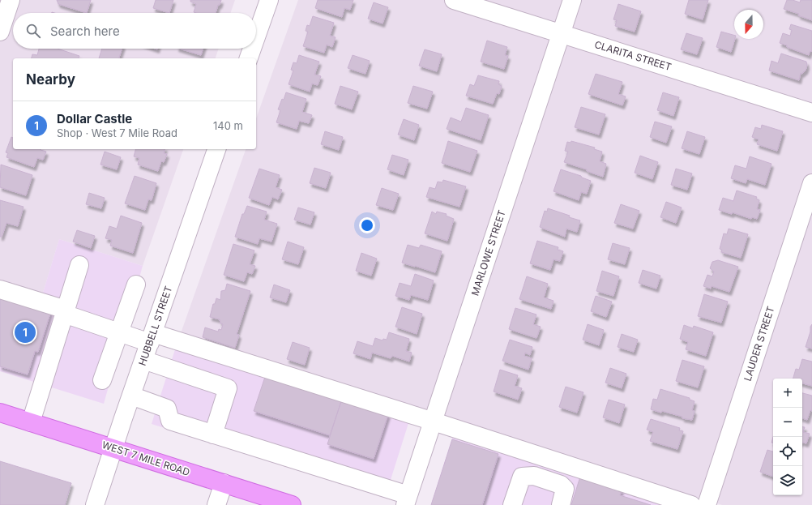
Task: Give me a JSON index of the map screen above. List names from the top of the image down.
{
  "streets": {
    "main road": ["WEST 7 MILE ROAD"],
    "street": [
      "CLARITA STREET",
      "MARLOWE STREET",
      "HUBBELL STREET",
      "LAUDER STREET"
    ]
  },
  "crossings": [
    ["CLARITA STREET", "MARLOWE STREET"],
    ["HUBBELL STREET", "WEST 7 MILE ROAD"]
  ],
  "north": "bottom",
  "page": {
    "search": "Search here",
    "heading": "Nearby",
    "list": [
      {
        "mark": "1",
        "name": "Dollar Castle",
        "note": "Shop · West 7 Mile Road",
        "value": "140 m"
      }
    ],
    "pins": "1",
    "map_buttons": ["+", "−"]
  }
}
